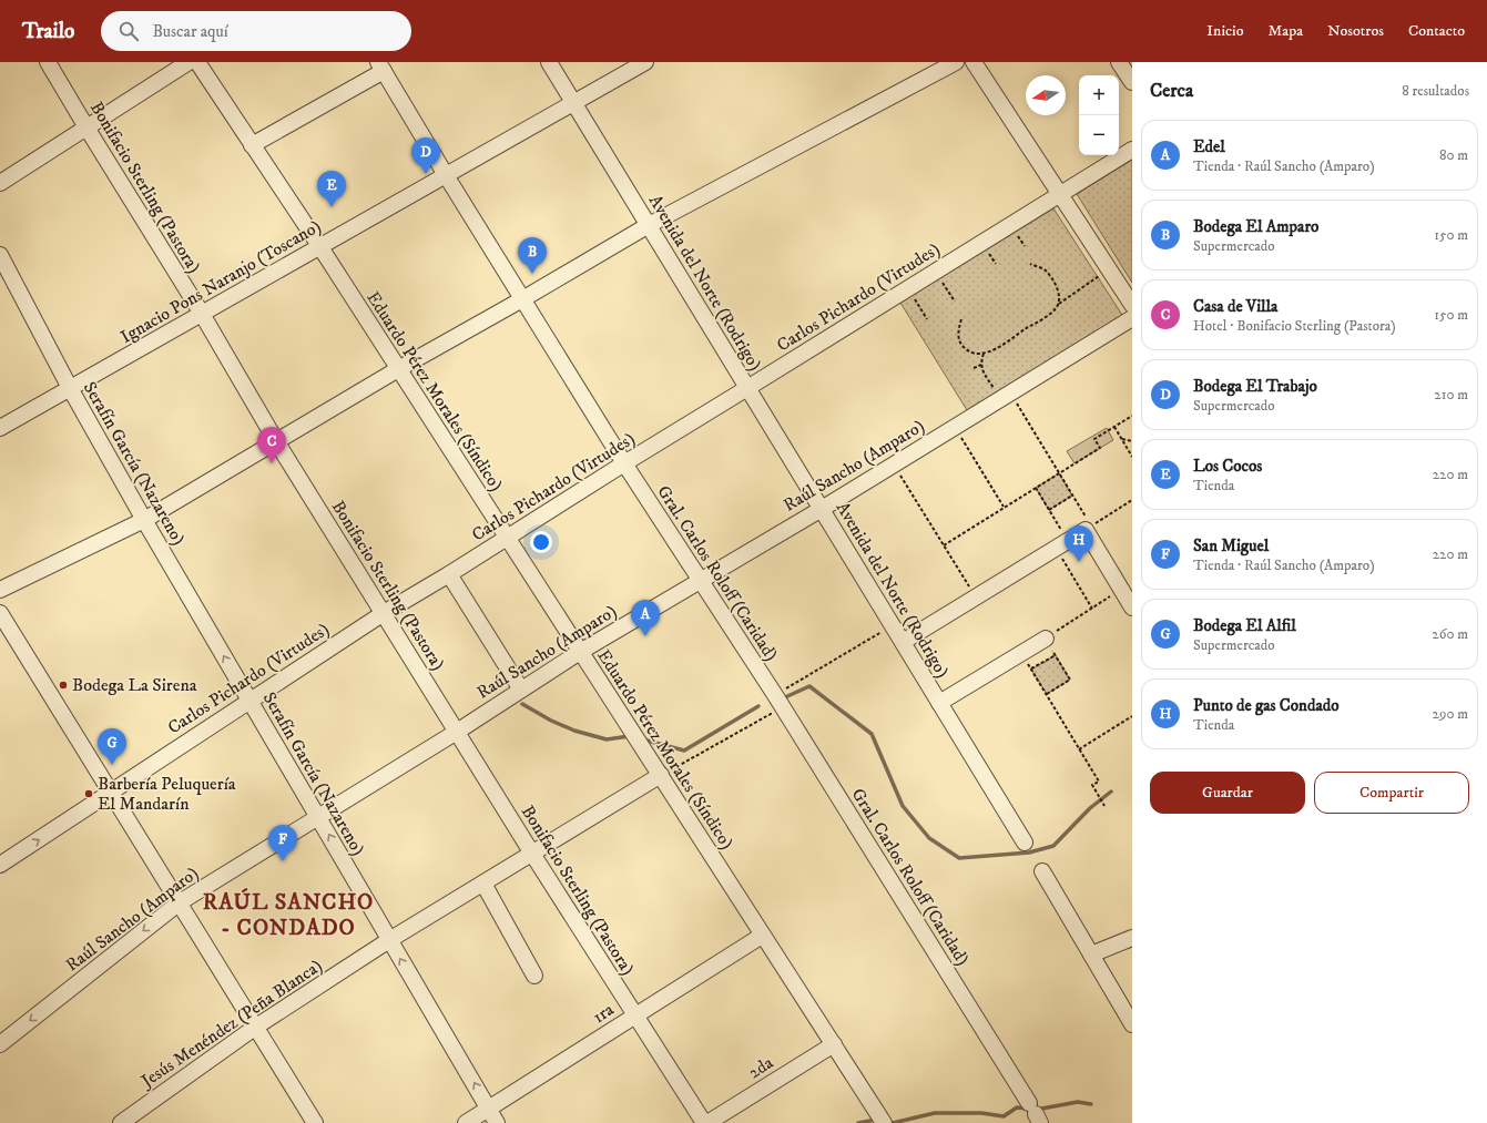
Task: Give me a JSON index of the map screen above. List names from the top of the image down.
{
  "streets": {
    "street": [
      "Bonifacio Sterling (Pastora)",
      "Ignacio Pons Naranjo (Toscano)",
      "Avenida del Norte (Rodrigo)",
      "Carlos Pichardo (Virtudes)",
      "Eduardo Pérez Morales (Síndico)",
      "Serafín García (Nazareno)",
      "Raúl Sancho (Amparo)",
      "Gral. Carlos Roloff (Caridad)",
      "1ra",
      "Jesús Menéndez (Peña Blanca)",
      "2da"
    ]
  },
  "crossings": [
    ["Bonifacio Sterling (Pastora)", "Ignacio Pons Naranjo (Toscano)"],
    ["Bonifacio Sterling (Pastora)", "Carlos Pichardo (Virtudes)"],
    ["Bonifacio Sterling (Pastora)", "Raúl Sancho (Amparo)"],
    ["Bonifacio Sterling (Pastora)", "1ra"],
    ["Bonifacio Sterling (Pastora)", "Jesús Menéndez (Peña Blanca)"],
    ["Ignacio Pons Naranjo (Toscano)", "Avenida del Norte (Rodrigo)"],
    ["Ignacio Pons Naranjo (Toscano)", "Eduardo Pérez Morales (Síndico)"],
    ["Ignacio Pons Naranjo (Toscano)", "Serafín García (Nazareno)"],
    ["Ignacio Pons Naranjo (Toscano)", "Gral. Carlos Roloff (Caridad)"],
    ["Avenida del Norte (Rodrigo)", "Carlos Pichardo (Virtudes)"],
    ["Avenida del Norte (Rodrigo)", "Raúl Sancho (Amparo)"],
    ["Carlos Pichardo (Virtudes)", "Eduardo Pérez Morales (Síndico)"],
    ["Carlos Pichardo (Virtudes)", "Serafín García (Nazareno)"],
    ["Carlos Pichardo (Virtudes)", "Gral. Carlos Roloff (Caridad)"],
    ["Eduardo Pérez Morales (Síndico)", "Raúl Sancho (Amparo)"],
    ["Eduardo Pérez Morales (Síndico)", "1ra"],
    ["Eduardo Pérez Morales (Síndico)", "Jesús Menéndez (Peña Blanca)"],
    ["Eduardo Pérez Morales (Síndico)", "2da"],
    ["Serafín García (Nazareno)", "Raúl Sancho (Amparo)"],
    ["Serafín García (Nazareno)", "1ra"],
    ["Serafín García (Nazareno)", "Jesús Menéndez (Peña Blanca)"],
    ["Raúl Sancho (Amparo)", "Gral. Carlos Roloff (Caridad)"]
  ],
  "one_way": ["Serafín García (Nazareno)"],
  "districts": ["RAÚL SANCHO - CONDADO"],
  "places": ["Bodega La Sirena", "Barbería Peluquería El Mandarín"],
  "north": "left",
  "page": {
    "header": "Trailo",
    "search": "Buscar aquí",
    "nav": [
      "Inicio",
      "Mapa",
      "Nosotros",
      "Contacto"
    ],
    "heading": ["Cerca", "8 resultados"],
    "map_buttons": ["+", "−"],
    "list": [
      {
        "mark": "A",
        "name": "Edel",
        "note": "Tienda · Raúl Sancho (Amparo)",
        "value": "80 m"
      },
      {
        "mark": "B",
        "name": "Bodega El Amparo",
        "note": "Supermercado",
        "value": "150 m"
      },
      {
        "mark": "C",
        "name": "Casa de Villa",
        "note": "Hotel · Bonifacio Sterling (Pastora)",
        "value": "150 m"
      },
      {
        "mark": "D",
        "name": "Bodega El Trabajo",
        "note": "Supermercado",
        "value": "210 m"
      },
      {
        "mark": "E",
        "name": "Los Cocos",
        "note": "Tienda",
        "value": "220 m"
      },
      {
        "mark": "F",
        "name": "San Miguel",
        "note": "Tienda · Raúl Sancho (Amparo)",
        "value": "220 m"
      },
      {
        "mark": "G",
        "name": "Bodega El Alfil",
        "note": "Supermercado",
        "value": "260 m"
      },
      {
        "mark": "H",
        "name": "Punto de gas Condado",
        "note": "Tienda",
        "value": "290 m"
      }
    ],
    "pins": [
      "D",
      "E",
      "B",
      "C",
      "H",
      "A",
      "G",
      "F"
    ],
    "buttons": ["Guardar", "Compartir"]
  }
}
